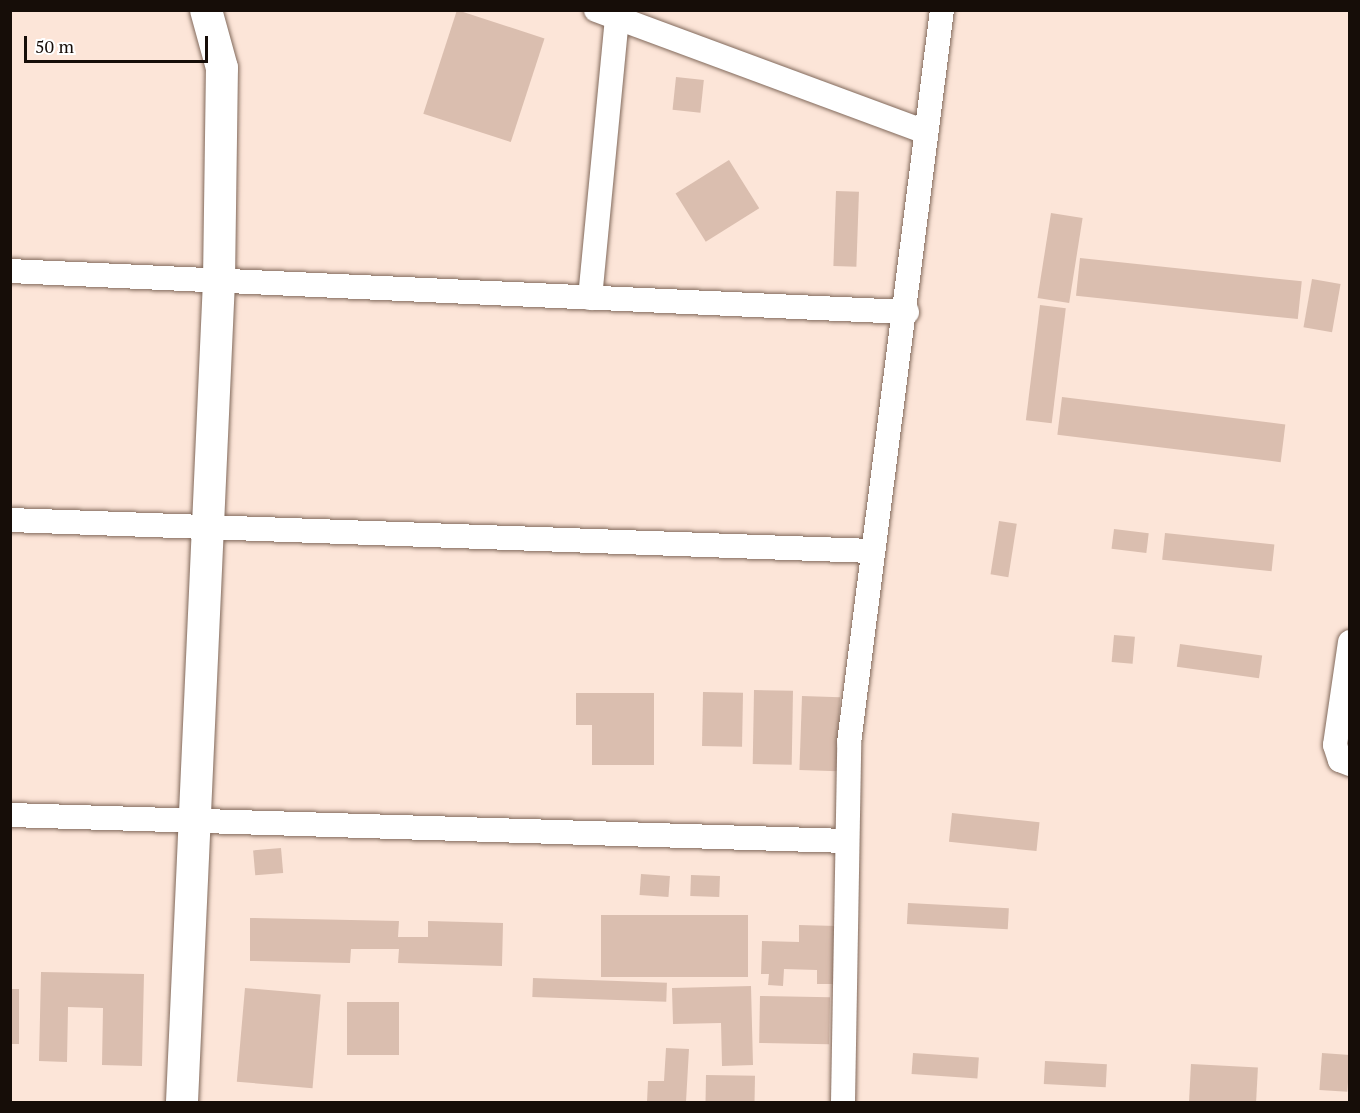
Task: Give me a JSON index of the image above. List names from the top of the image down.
{
  "scale_bar": "50 m"
}
